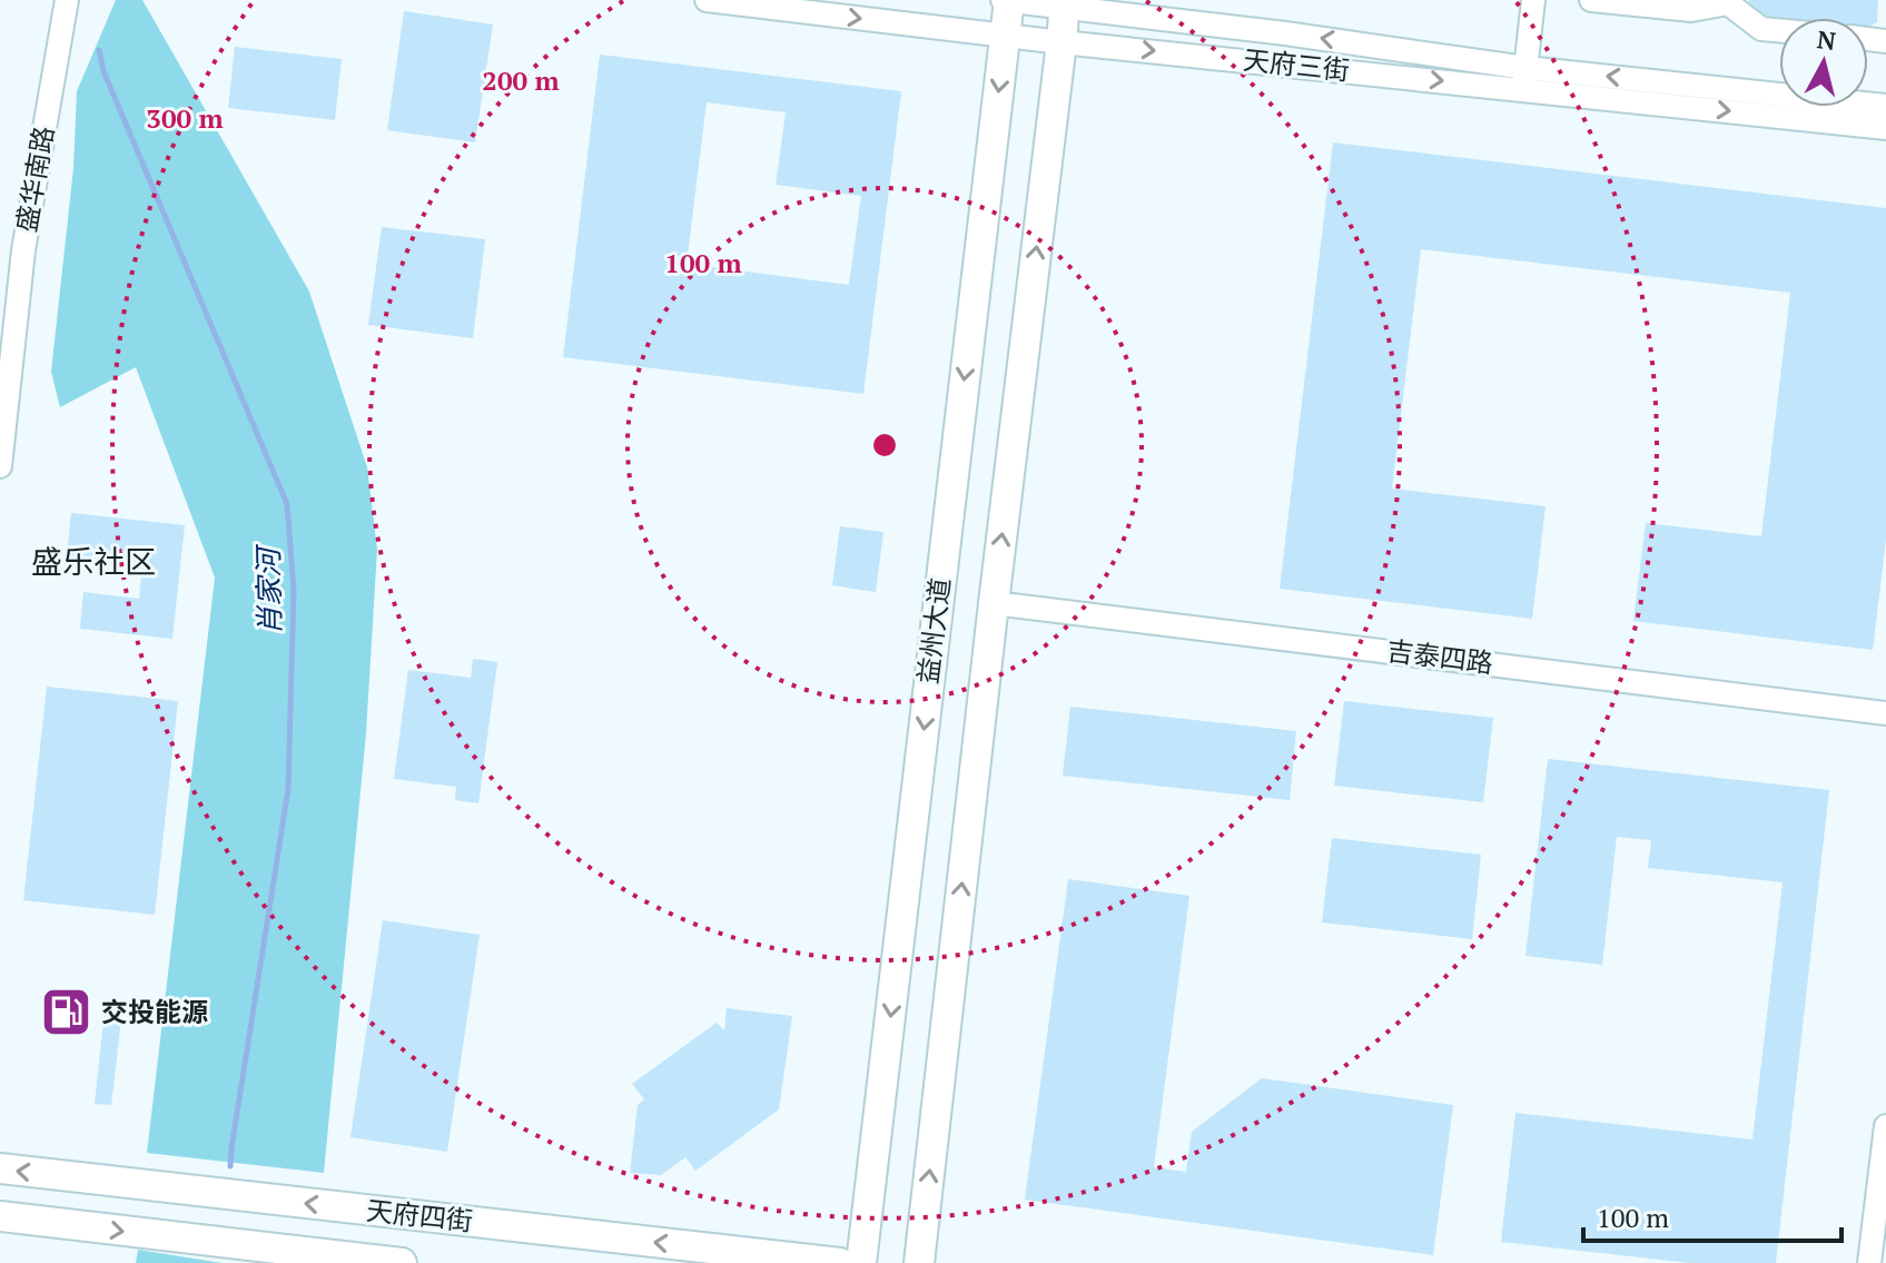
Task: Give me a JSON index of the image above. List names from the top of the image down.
{
  "streets": {
    "main road": ["益州大道", "天府四街"],
    "street": ["天府三街", "盛华南路", "吉泰四路"]
  },
  "crossings": [
    ["天府三街", "益州大道"],
    ["益州大道", "吉泰四路"]
  ],
  "districts": ["盛乐社区"],
  "water": ["肖家河"],
  "places": {
    "fuel station": ["交投能源"]
  },
  "scale_bar": "100 m",
  "north": "top",
  "rings": ["200 m", "300 m", "100 m"]
}
